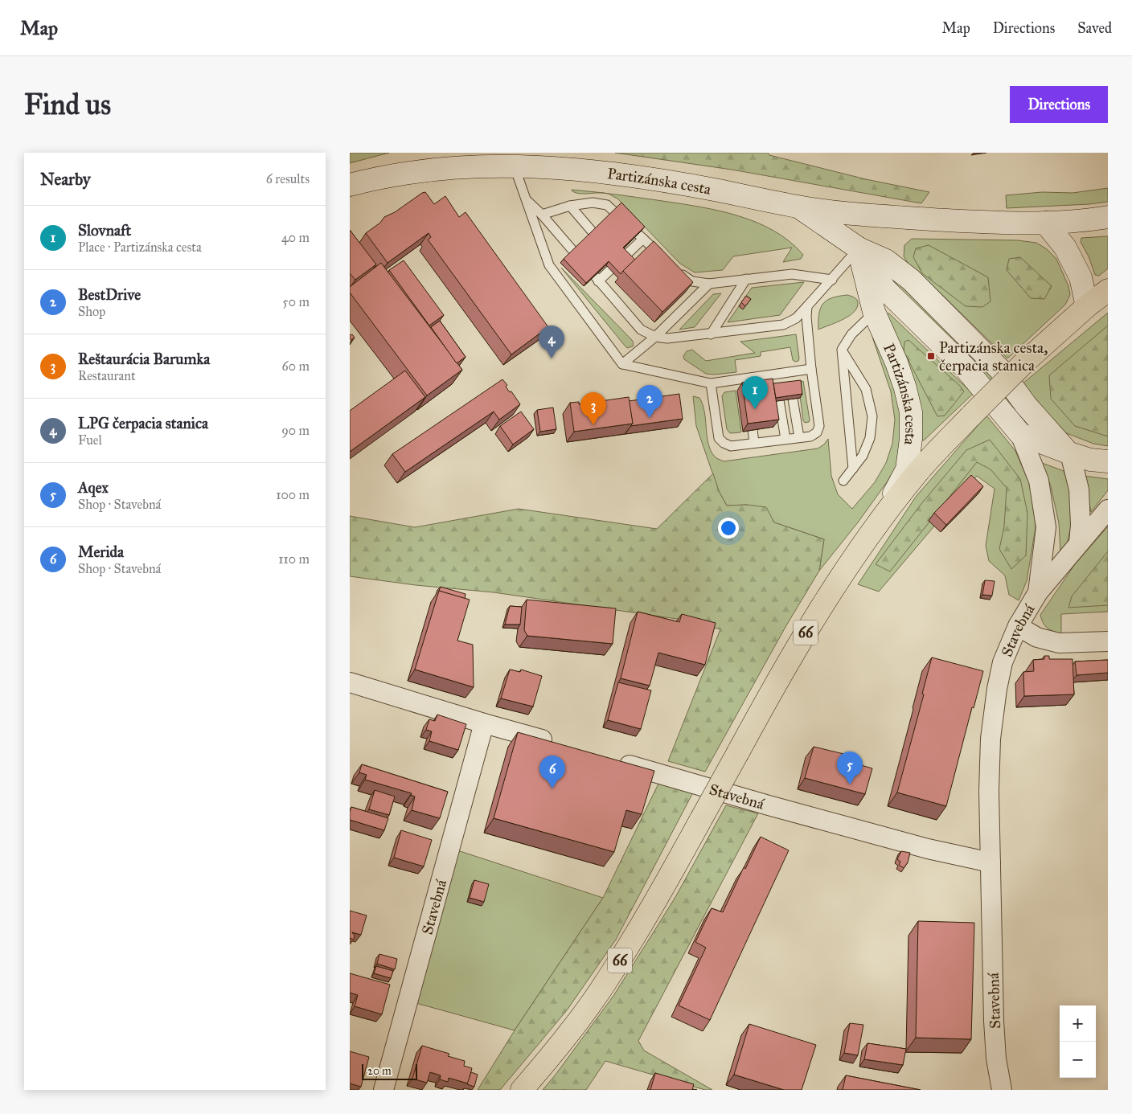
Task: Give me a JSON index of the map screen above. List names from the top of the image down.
{
  "streets": {
    "main road": ["66"],
    "street": ["Partizánska cesta", "Stavebná"]
  },
  "crossings": [
    ["Partizánska cesta", "Stavebná"],
    ["Partizánska cesta", "66"]
  ],
  "places": {
    "transit": ["Partizánska cesta, čerpacia stanica"]
  },
  "scale_bar": "20 m",
  "page": {
    "header": "Map",
    "nav": ["Map", "Directions", "Saved"],
    "buttons": "Directions",
    "title": "Find us",
    "heading": ["Nearby", "6 results"],
    "list": [
      {
        "mark": "1",
        "name": "Slovnaft",
        "note": "Place · Partizánska cesta",
        "value": "40 m"
      },
      {
        "mark": "2",
        "name": "BestDrive",
        "note": "Shop",
        "value": "50 m"
      },
      {
        "mark": "3",
        "name": "Reštaurácia Barumka",
        "note": "Restaurant",
        "value": "60 m"
      },
      {
        "mark": "4",
        "name": "LPG čerpacia stanica",
        "note": "Fuel",
        "value": "90 m"
      },
      {
        "mark": "5",
        "name": "Aqex",
        "note": "Shop · Stavebná",
        "value": "100 m"
      },
      {
        "mark": "6",
        "name": "Merida",
        "note": "Shop · Stavebná",
        "value": "110 m"
      }
    ],
    "pins": [
      "4",
      "1",
      "2",
      "3",
      "5",
      "6"
    ],
    "map_buttons": ["+", "−"],
    "scale": "20 m"
  }
}
